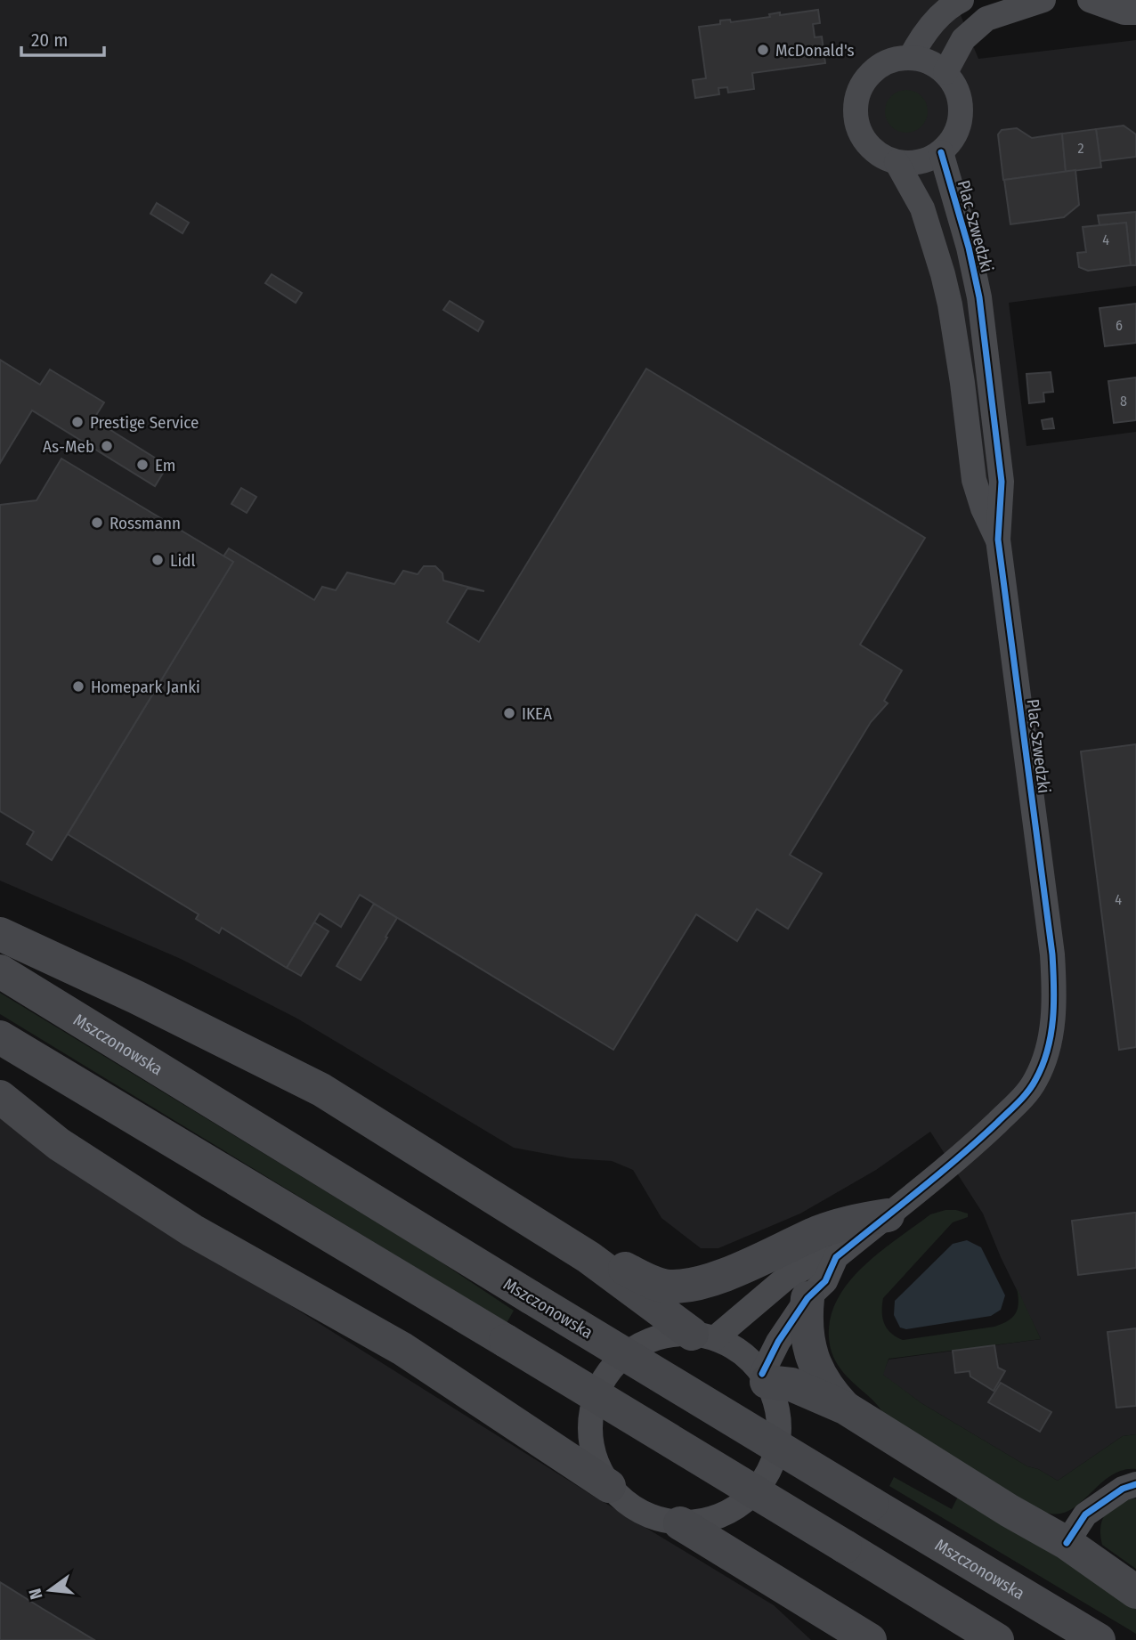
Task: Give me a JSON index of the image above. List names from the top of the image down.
{
  "streets": {
    "main road": ["Mszczonowska"],
    "street": ["Plac Szwedzki"]
  },
  "places": [
    "McDonald's",
    "Prestige Service",
    "As-Meb",
    "Em",
    "Rossmann",
    "Lidl",
    "Homepark Janki",
    "IKEA"
  ],
  "house_numbers": [
    "2",
    "4",
    "6",
    "8",
    "4"
  ],
  "scale_bar": "20 m",
  "north": "left"
}
